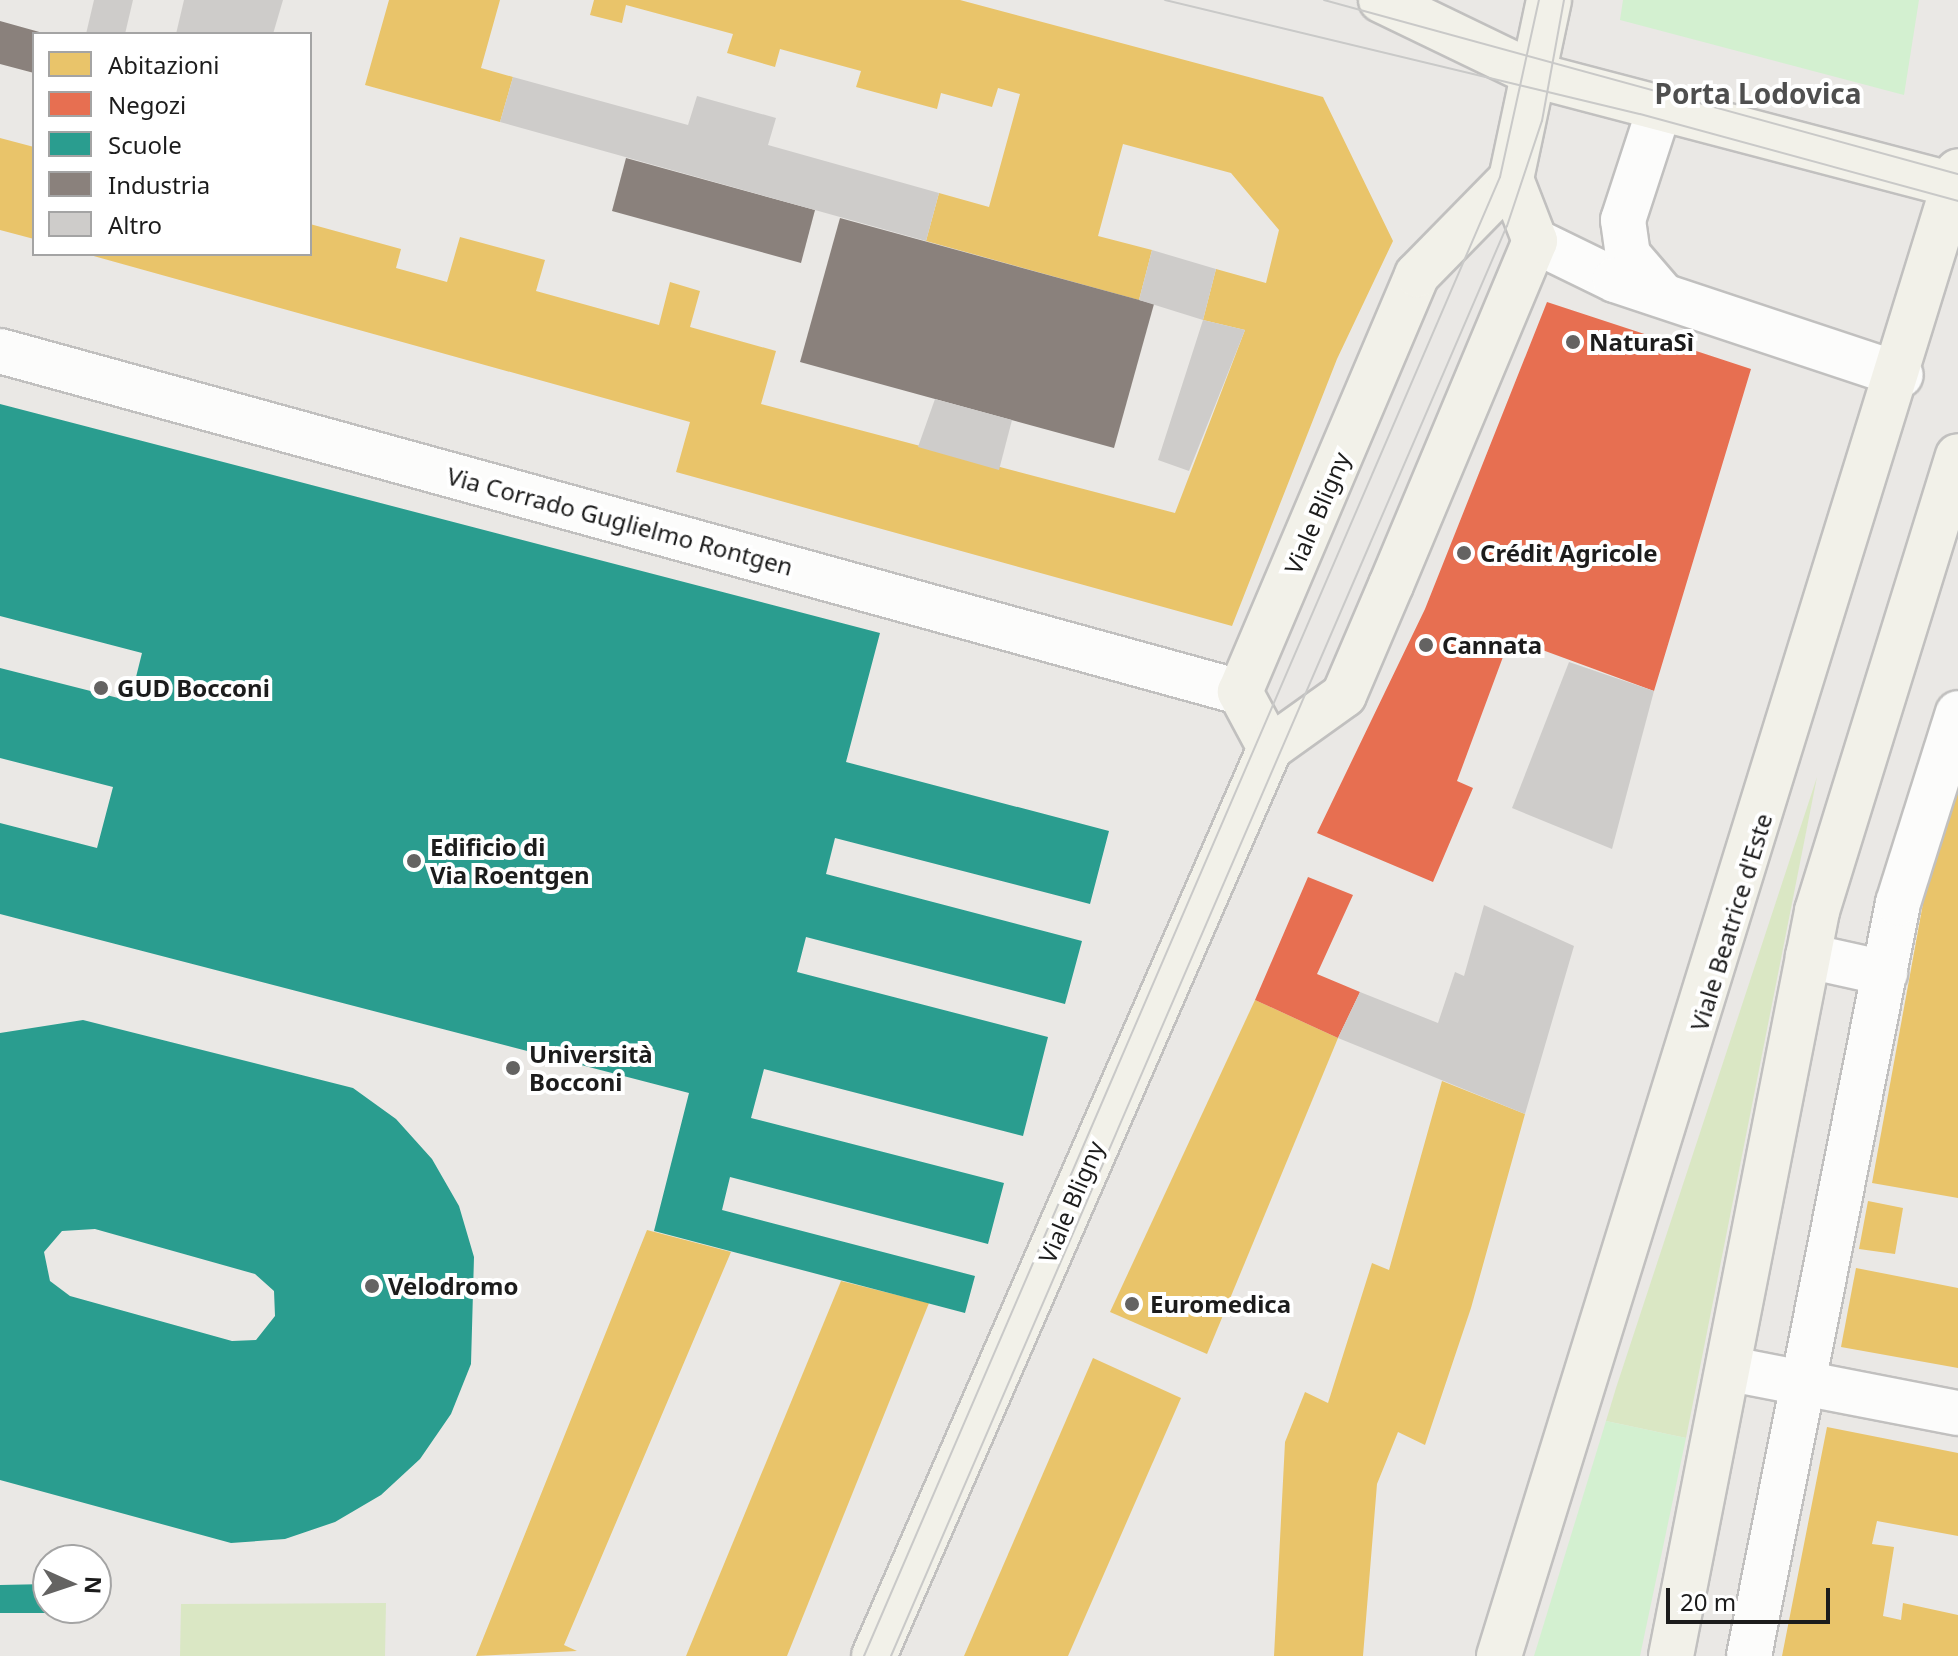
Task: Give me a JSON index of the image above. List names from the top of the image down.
{
  "streets": {
    "main road": ["Viale Bligny", "Viale Beatrice d'Este"],
    "street": ["Via Corrado Guglielmo Rontgen"]
  },
  "crossings": [
    ["Viale Bligny", "Via Corrado Guglielmo Rontgen"]
  ],
  "districts": ["Porta Lodovica"],
  "places": [
    "NaturaSì",
    "Crédit Agricole",
    "Cannata",
    "GUD Bocconi",
    "Edificio di Via Roentgen",
    "Università Bocconi",
    "Velodromo",
    "Euromedica"
  ],
  "legend": [
    "Abitazioni",
    "Negozi",
    "Scuole",
    "Industria",
    "Altro"
  ],
  "scale_bar": "20 m",
  "north": "right"
}
